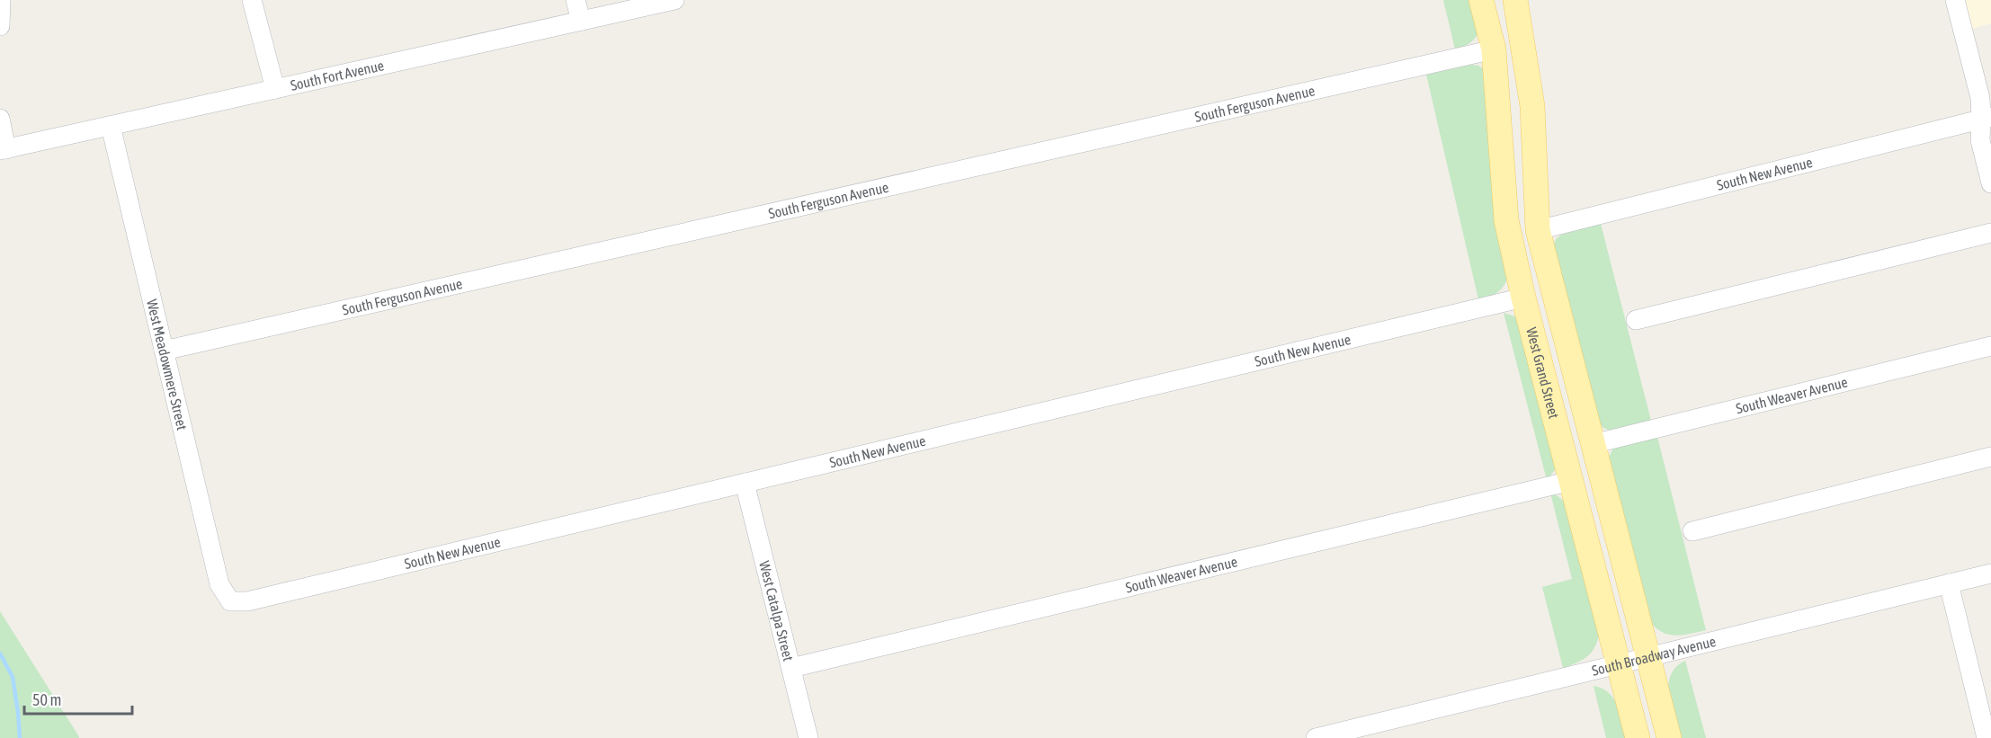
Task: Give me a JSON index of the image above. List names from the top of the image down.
{
  "streets": {
    "main road": ["West Grand Street"],
    "street": [
      "South Fort Avenue",
      "South Ferguson Avenue",
      "South New Avenue",
      "West Meadowmere Street",
      "South Weaver Avenue",
      "West Catalpa Street",
      "South Broadway Avenue"
    ]
  },
  "crossings": [
    ["South Fort Avenue", "West Meadowmere Street"],
    ["South Ferguson Avenue", "West Meadowmere Street"],
    ["South Ferguson Avenue", "West Grand Street"],
    ["South New Avenue", "West Meadowmere Street"],
    ["South New Avenue", "West Grand Street"],
    ["South New Avenue", "West Catalpa Street"],
    ["West Grand Street", "South Weaver Avenue"],
    ["West Grand Street", "South Broadway Avenue"],
    ["South Weaver Avenue", "West Catalpa Street"]
  ],
  "scale_bar": "50 m"
}
